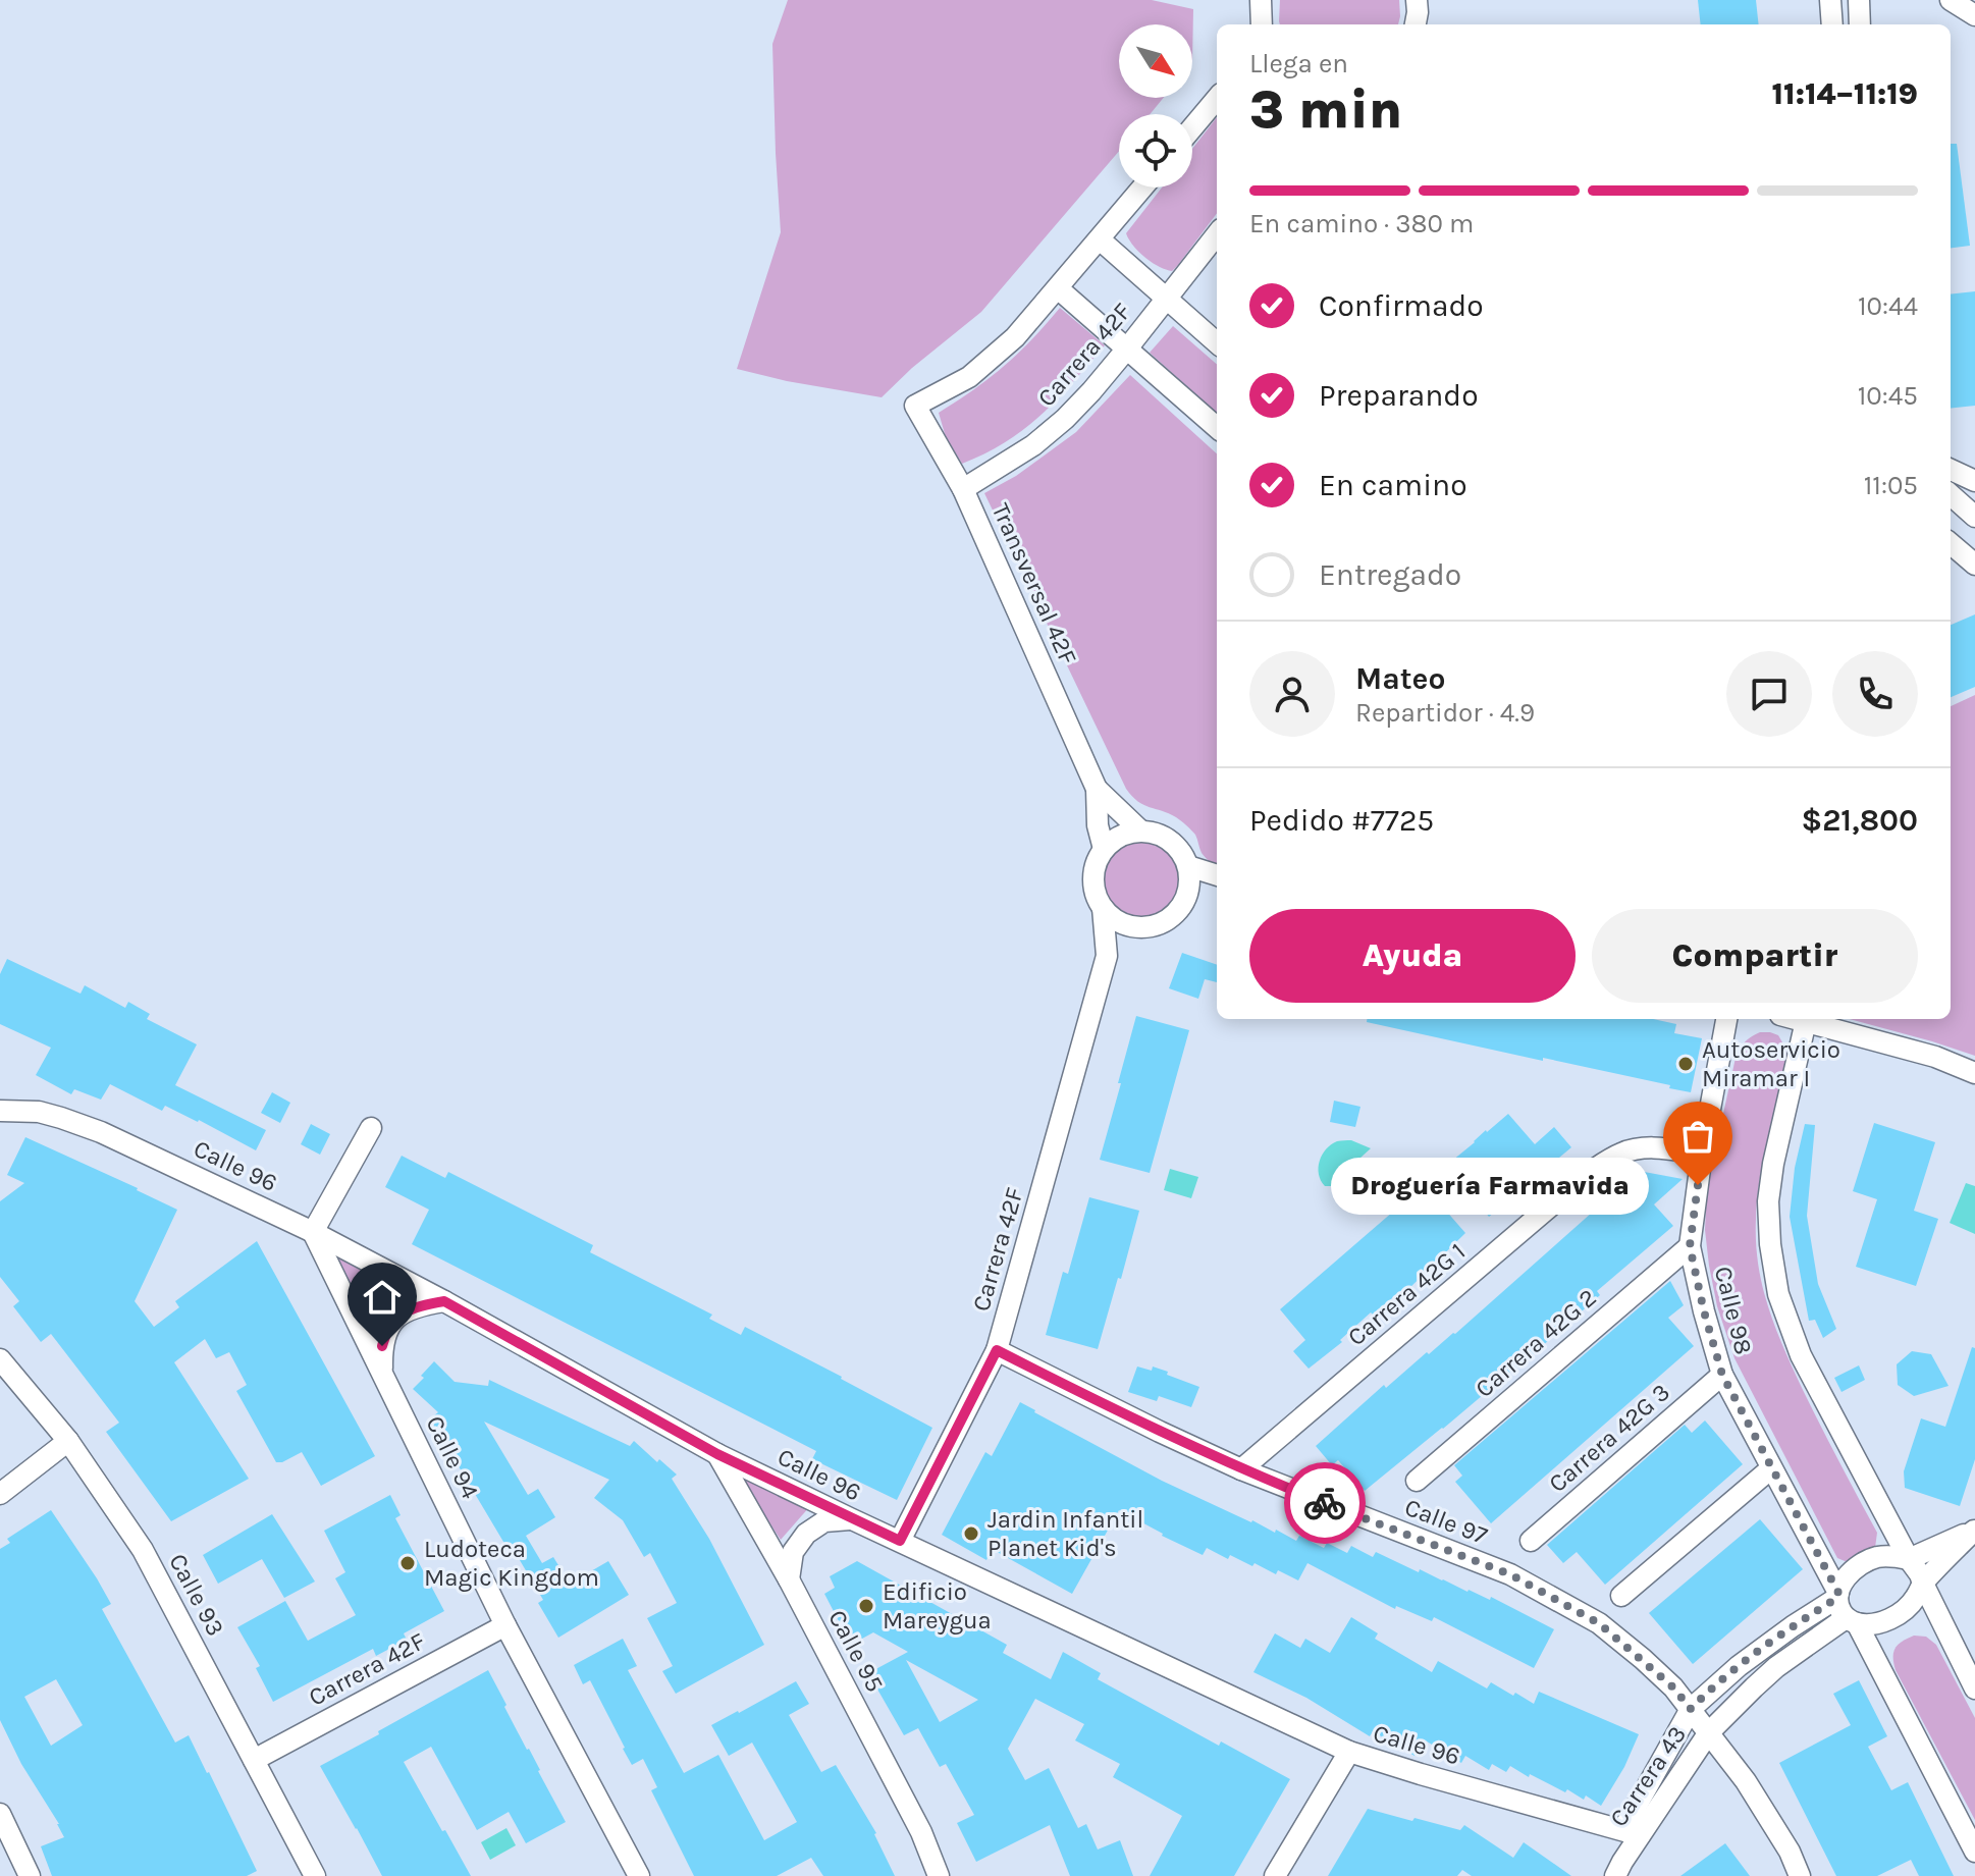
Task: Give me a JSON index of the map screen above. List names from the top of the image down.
{
  "streets": {
    "street": [
      "Carrera 42F",
      "Transversal 42F",
      "Calle 96",
      "Carrera 42G 1",
      "Calle 98",
      "Carrera 42G 2",
      "Carrera 42G 3",
      "Calle 94",
      "Calle 97",
      "Calle 93",
      "Calle 95",
      "Carrera 43"
    ]
  },
  "crossings": [
    ["Carrera 42F", "Transversal 42F"],
    ["Carrera 42F", "Calle 96"],
    ["Carrera 42F", "Calle 94"],
    ["Carrera 42F", "Calle 97"],
    ["Carrera 42F", "Calle 93"],
    ["Calle 96", "Calle 94"],
    ["Calle 96", "Calle 95"],
    ["Calle 96", "Carrera 43"],
    ["Carrera 42G 1", "Calle 98"],
    ["Carrera 42G 1", "Calle 97"],
    ["Calle 98", "Carrera 42G 2"],
    ["Calle 98", "Carrera 42G 3"],
    ["Calle 98", "Carrera 43"],
    ["Calle 97", "Carrera 43"]
  ],
  "places": [
    "Autoservicio Miramar I",
    "Droguería Farmavida",
    "Jardin Infantil Planet Kid's",
    "Ludoteca Magic Kingdom",
    "Edificio Mareygua"
  ],
  "north": "bottom right",
  "page": {
    "heading": ["3 min", "Llega en", "11:14–11:19"],
    "panel": [
      "Mateo",
      "Repartidor · 4.9",
      "Pedido #7725",
      "$21,800"
    ],
    "bar": "En camino · 380 m",
    "list": [
      ["Confirmado", "10:44"],
      ["Preparando", "10:45"],
      ["En camino", "11:05"],
      "Entregado"
    ],
    "buttons": ["Ayuda", "Compartir"],
    "bubble": "Droguería Farmavida"
  }
}
